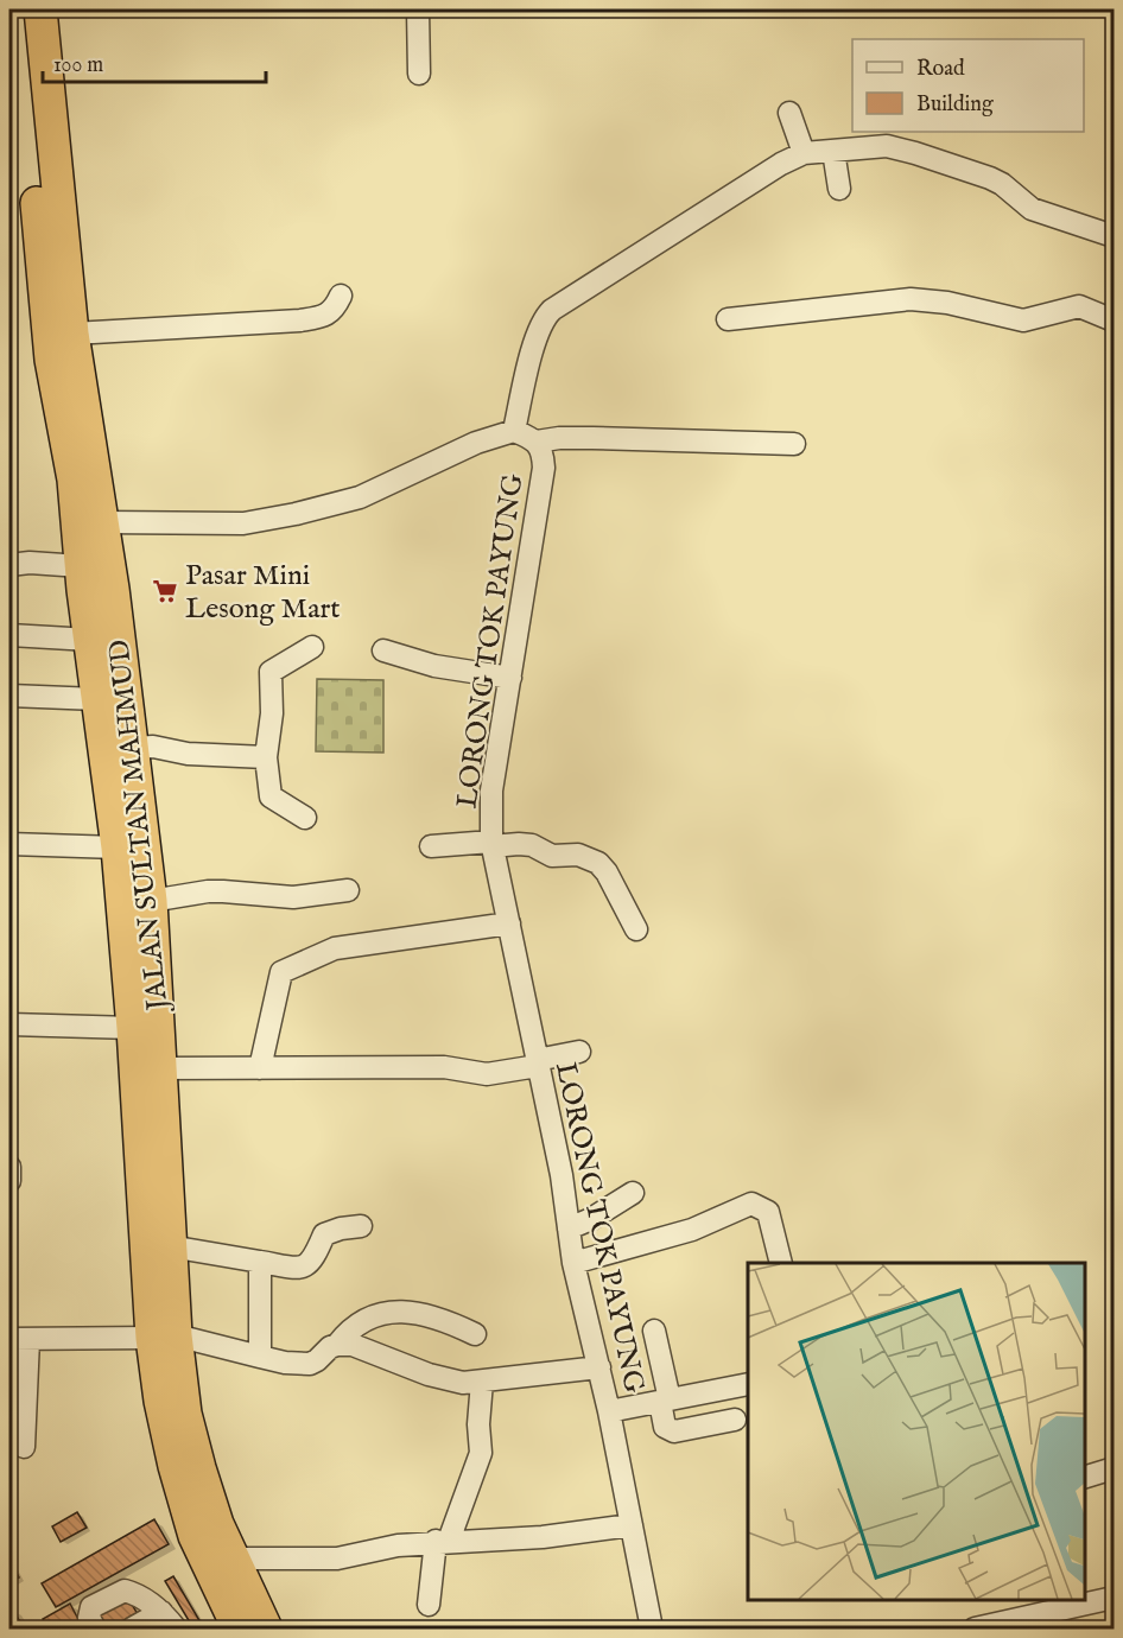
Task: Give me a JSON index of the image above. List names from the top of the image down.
{
  "streets": {
    "highway": ["JALAN SULTAN MAHMUD"],
    "street": ["LORONG TOK PAYUNG"]
  },
  "crossings": [
    ["LORONG TOK PAYUNG", "JALAN SULTAN MAHMUD"]
  ],
  "places": {
    "supermarket": ["Pasar Mini Lesong Mart"]
  },
  "legend": ["Road", "Building"],
  "scale_bar": "100 m"
}
